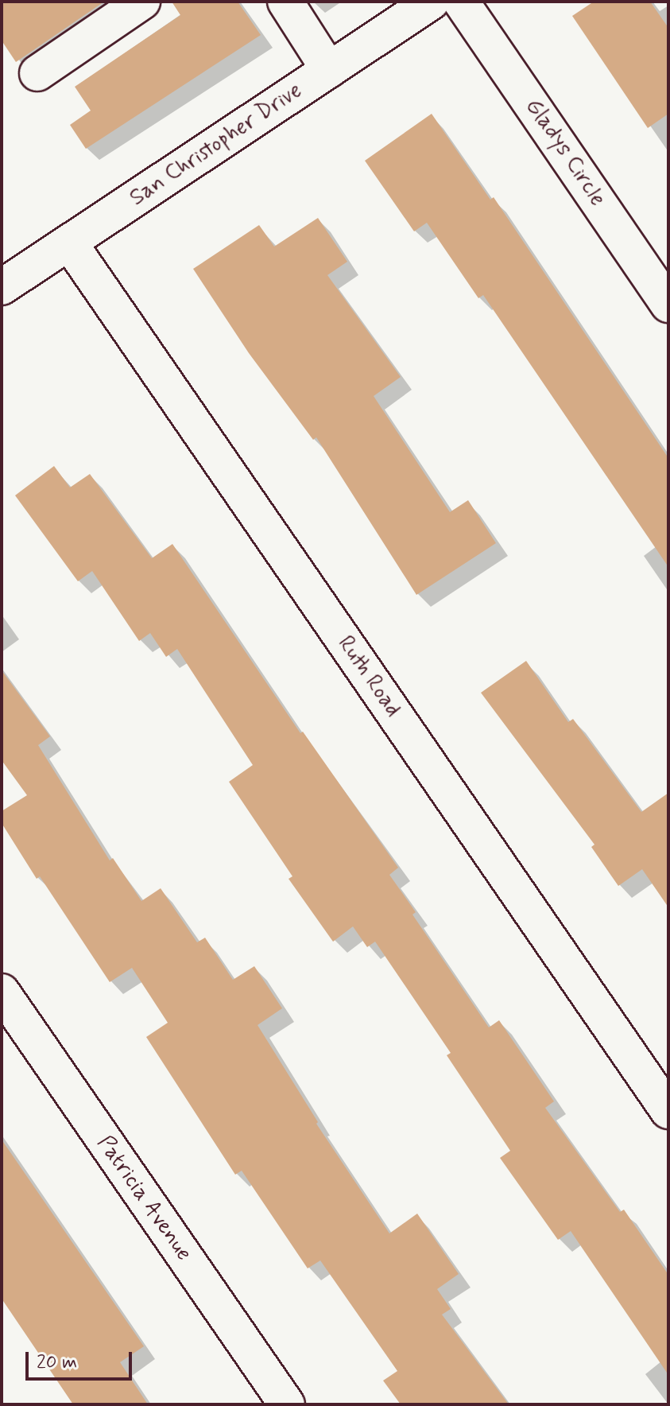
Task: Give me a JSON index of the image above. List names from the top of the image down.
{
  "streets": {
    "street": [
      "San Christopher Drive",
      "Gladys Circle",
      "Ruth Road",
      "Patricia Avenue"
    ]
  },
  "crossings": [
    ["San Christopher Drive", "Ruth Road"]
  ],
  "scale_bar": "20 m"
}
